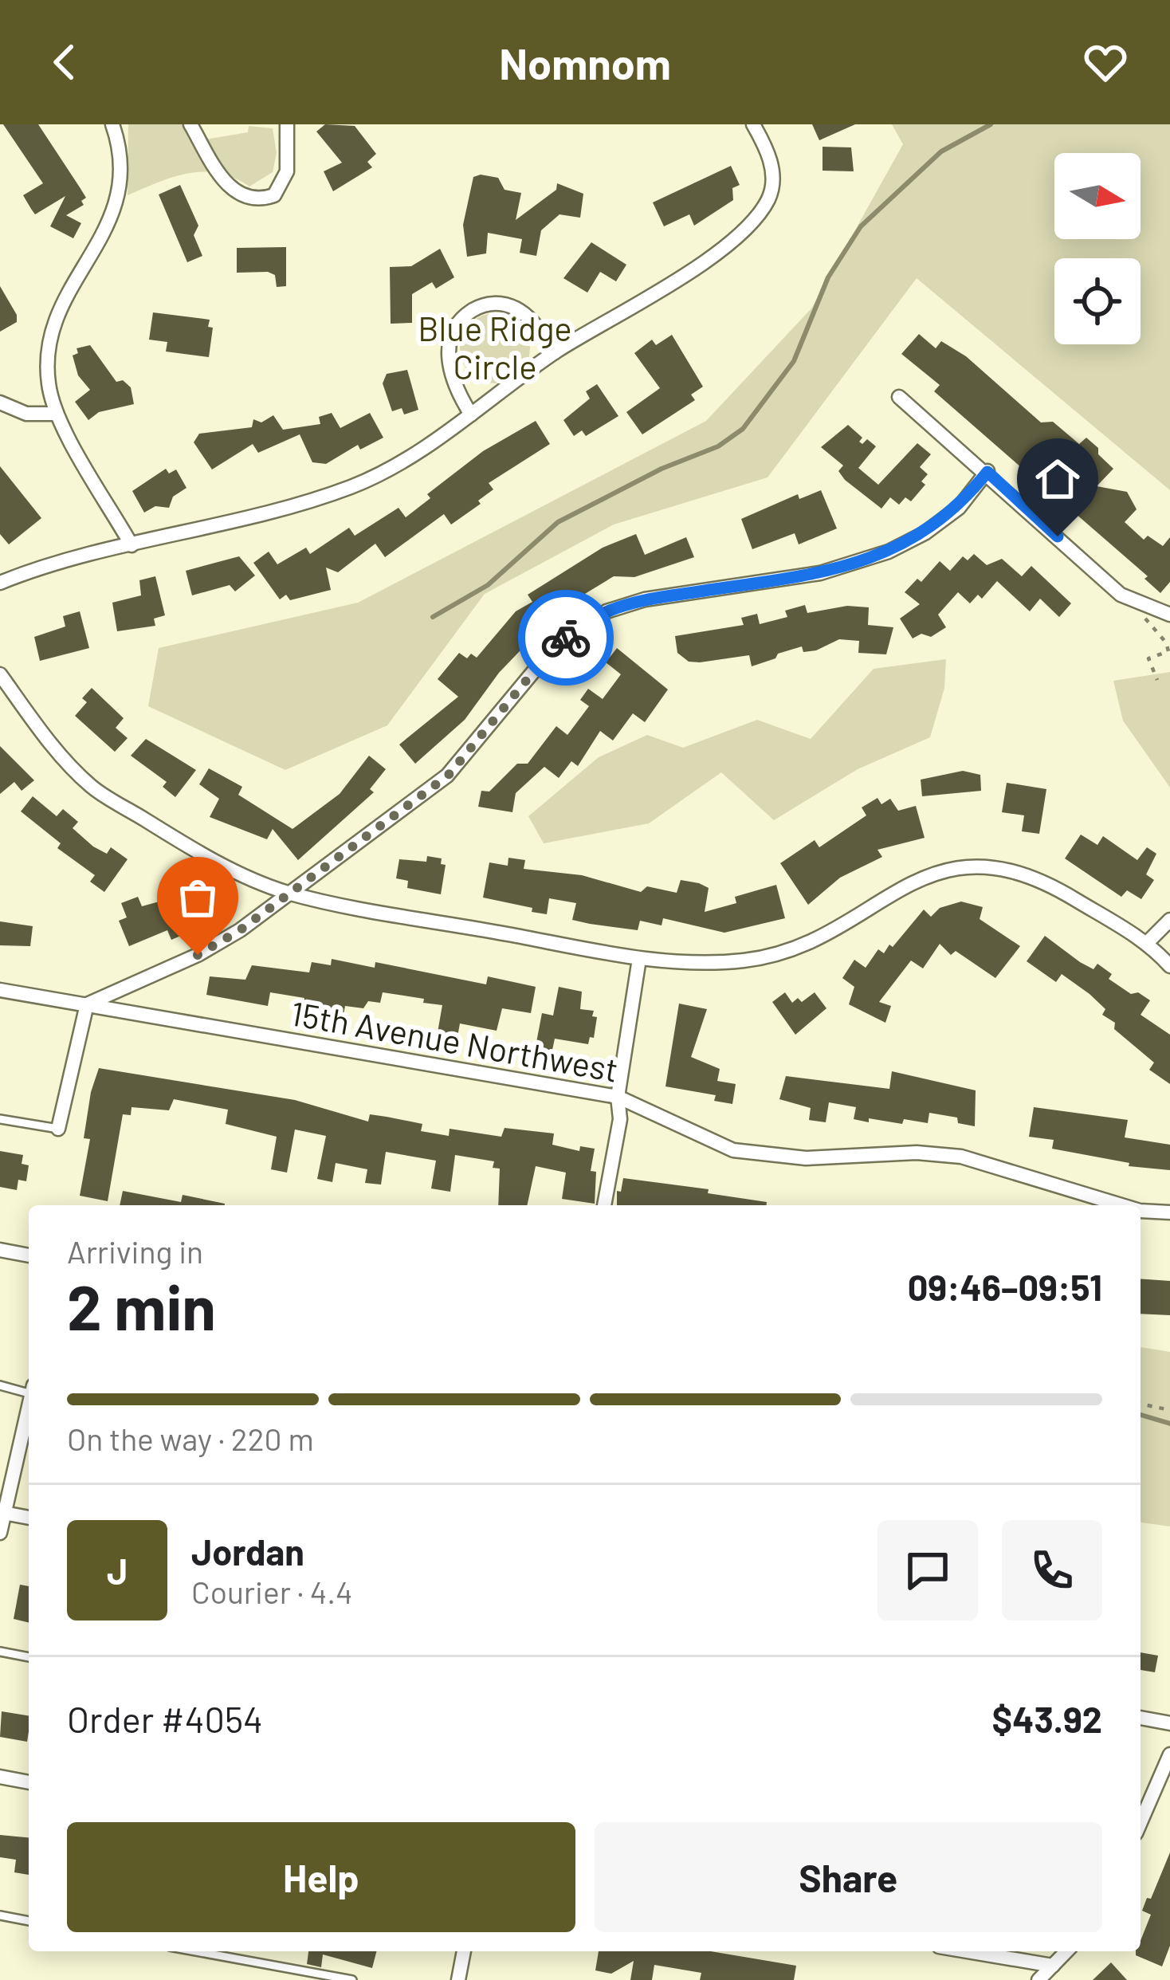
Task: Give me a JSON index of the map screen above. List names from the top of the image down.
{
  "streets": {
    "street": ["15th Avenue Northwest"]
  },
  "parks": ["Blue Ridge Circle"],
  "north": "right",
  "page": {
    "header": "Nomnom",
    "heading": ["2 min", "Arriving in", "09:46–09:51"],
    "panel": [
      "Jordan",
      "Courier · 4.4",
      "Order #4054",
      "$43.92"
    ],
    "bar": "On the way · 220 m",
    "round": "J",
    "buttons": ["Help", "Share"]
  }
}
